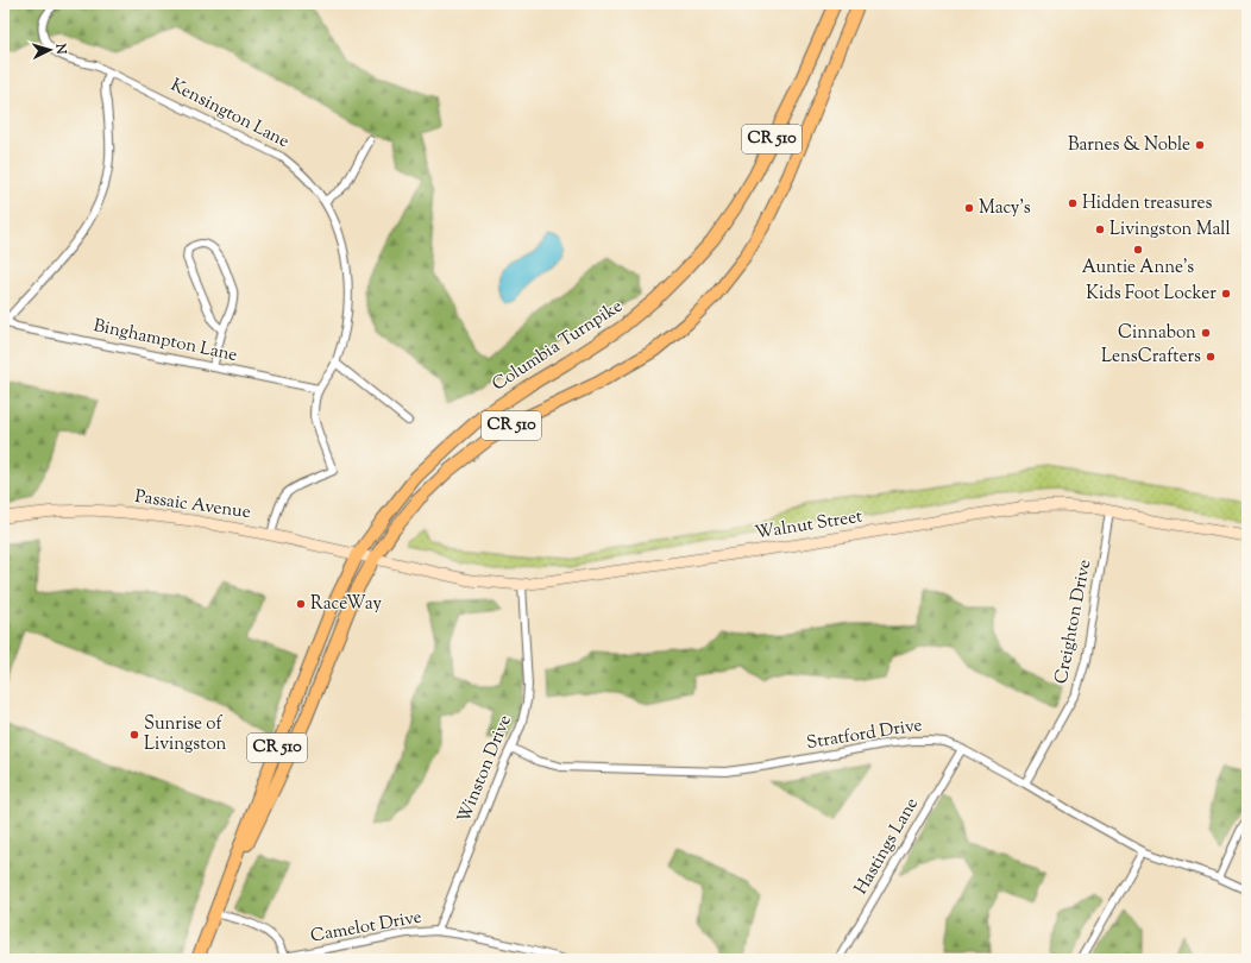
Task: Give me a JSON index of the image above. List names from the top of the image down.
{
  "streets": {
    "main road": ["CR 510", "Columbia Turnpike"],
    "street": [
      "Kensington Lane",
      "Binghampton Lane",
      "Passaic Avenue",
      "Walnut Street",
      "Creighton Drive",
      "Stratford Drive",
      "Winston Drive",
      "Hastings Lane",
      "Camelot Drive"
    ]
  },
  "crossings": [
    ["Kensington Lane", "Binghampton Lane"],
    ["Kensington Lane", "Passaic Avenue"],
    ["CR 510", "Columbia Turnpike"],
    ["CR 510", "Passaic Avenue"],
    ["CR 510", "Walnut Street"],
    ["Columbia Turnpike", "Passaic Avenue"],
    ["Passaic Avenue", "Walnut Street"],
    ["Walnut Street", "Creighton Drive"],
    ["Walnut Street", "Winston Drive"],
    ["Creighton Drive", "Stratford Drive"],
    ["Stratford Drive", "Winston Drive"],
    ["Stratford Drive", "Hastings Lane"],
    ["Winston Drive", "Camelot Drive"]
  ],
  "places": [
    "Barnes & Noble",
    "Hidden treasures",
    "Macy's",
    "Livingston Mall",
    "Auntie Anne's",
    "Kids Foot Locker",
    "Cinnabon",
    "LensCrafters",
    "RaceWay",
    "Sunrise of Livingston"
  ],
  "north": "right"
}
